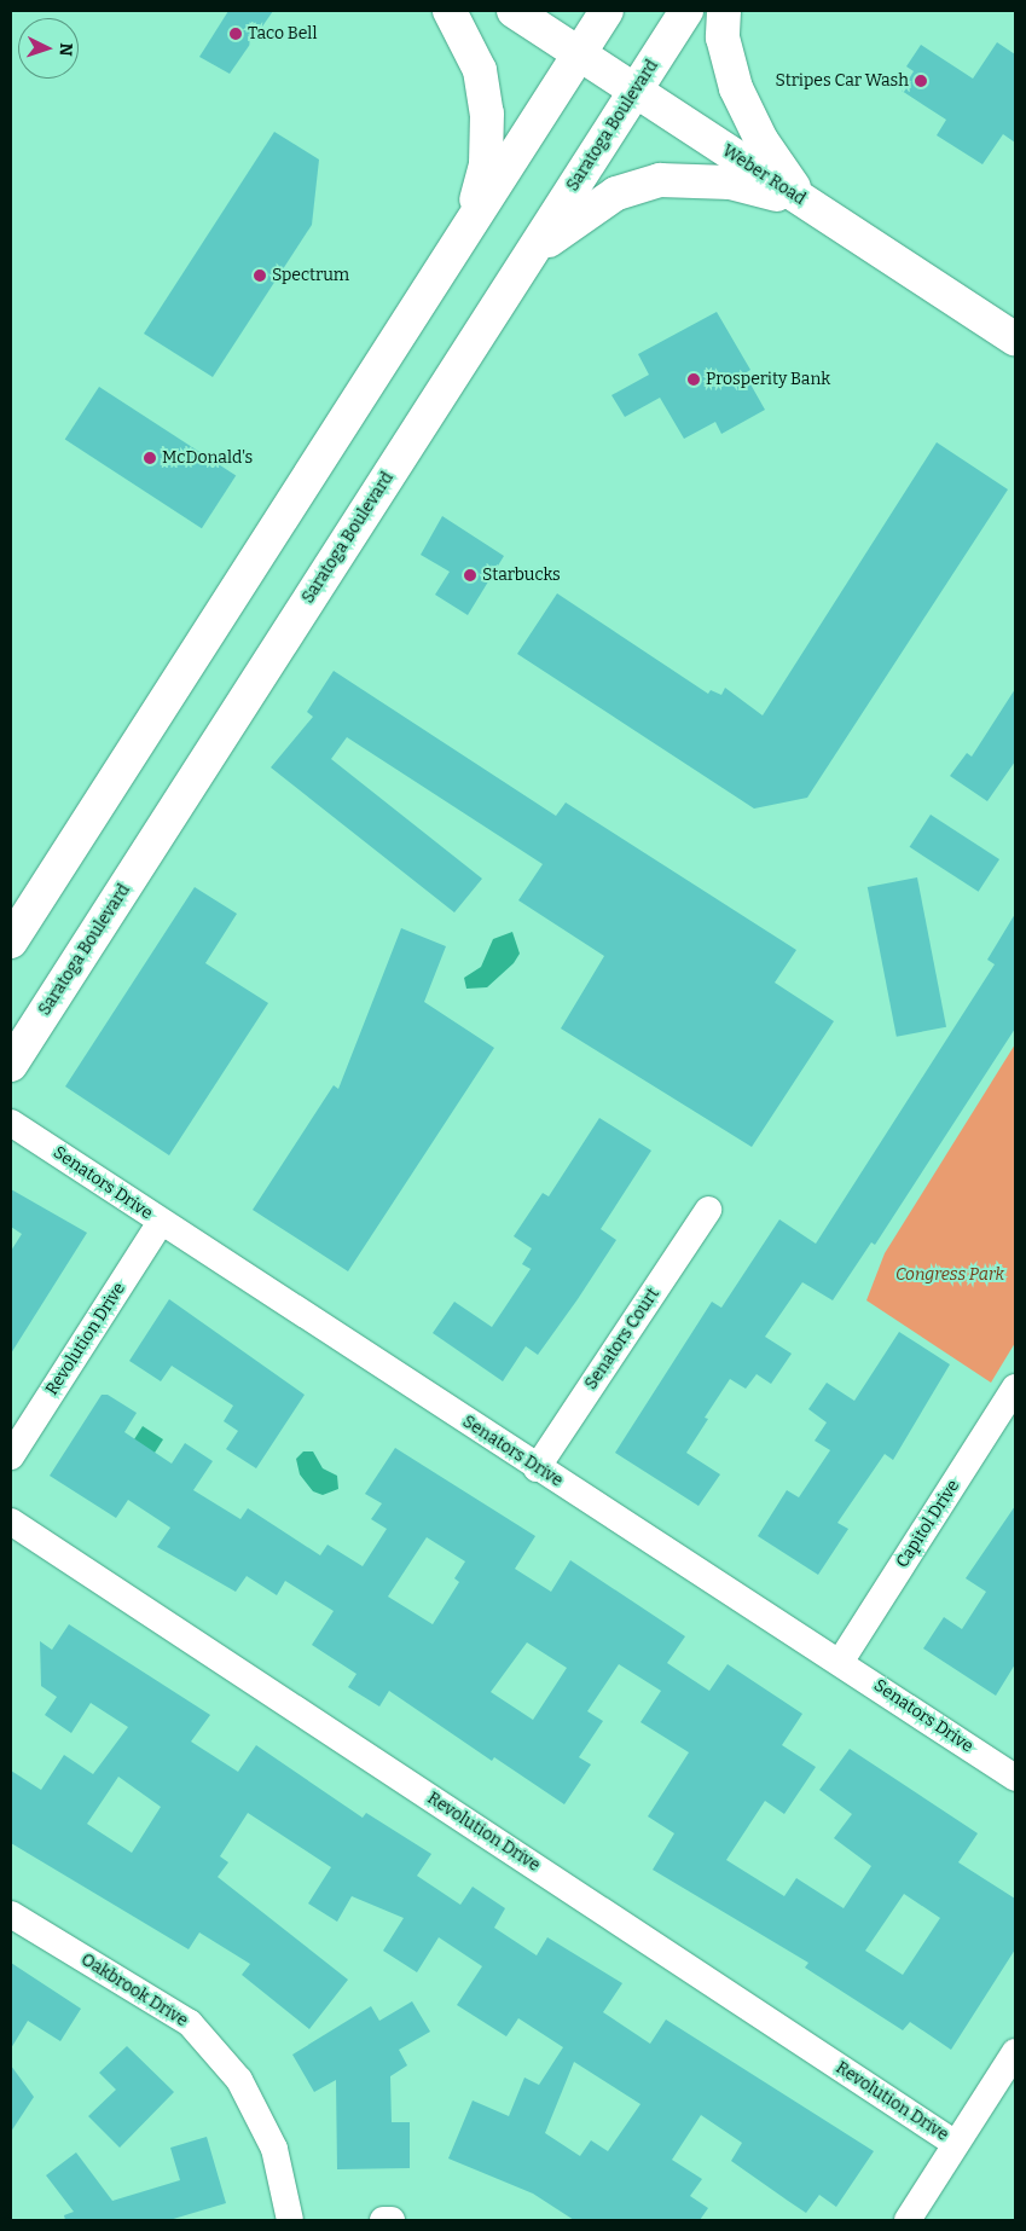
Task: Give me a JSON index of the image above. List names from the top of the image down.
{
  "streets": {
    "main road": ["Saratoga Boulevard", "Weber Road"],
    "street": [
      "Senators Drive",
      "Revolution Drive",
      "Senators Court",
      "Capitol Drive",
      "Oakbrook Drive"
    ]
  },
  "crossings": [
    ["Saratoga Boulevard", "Weber Road"],
    ["Senators Drive", "Revolution Drive"],
    ["Senators Drive", "Senators Court"],
    ["Senators Drive", "Capitol Drive"]
  ],
  "parks": ["Congress Park"],
  "places": [
    "Taco Bell",
    "Stripes Car Wash",
    "Spectrum",
    "Prosperity Bank",
    "McDonald's",
    "Starbucks"
  ],
  "north": "right"
}
